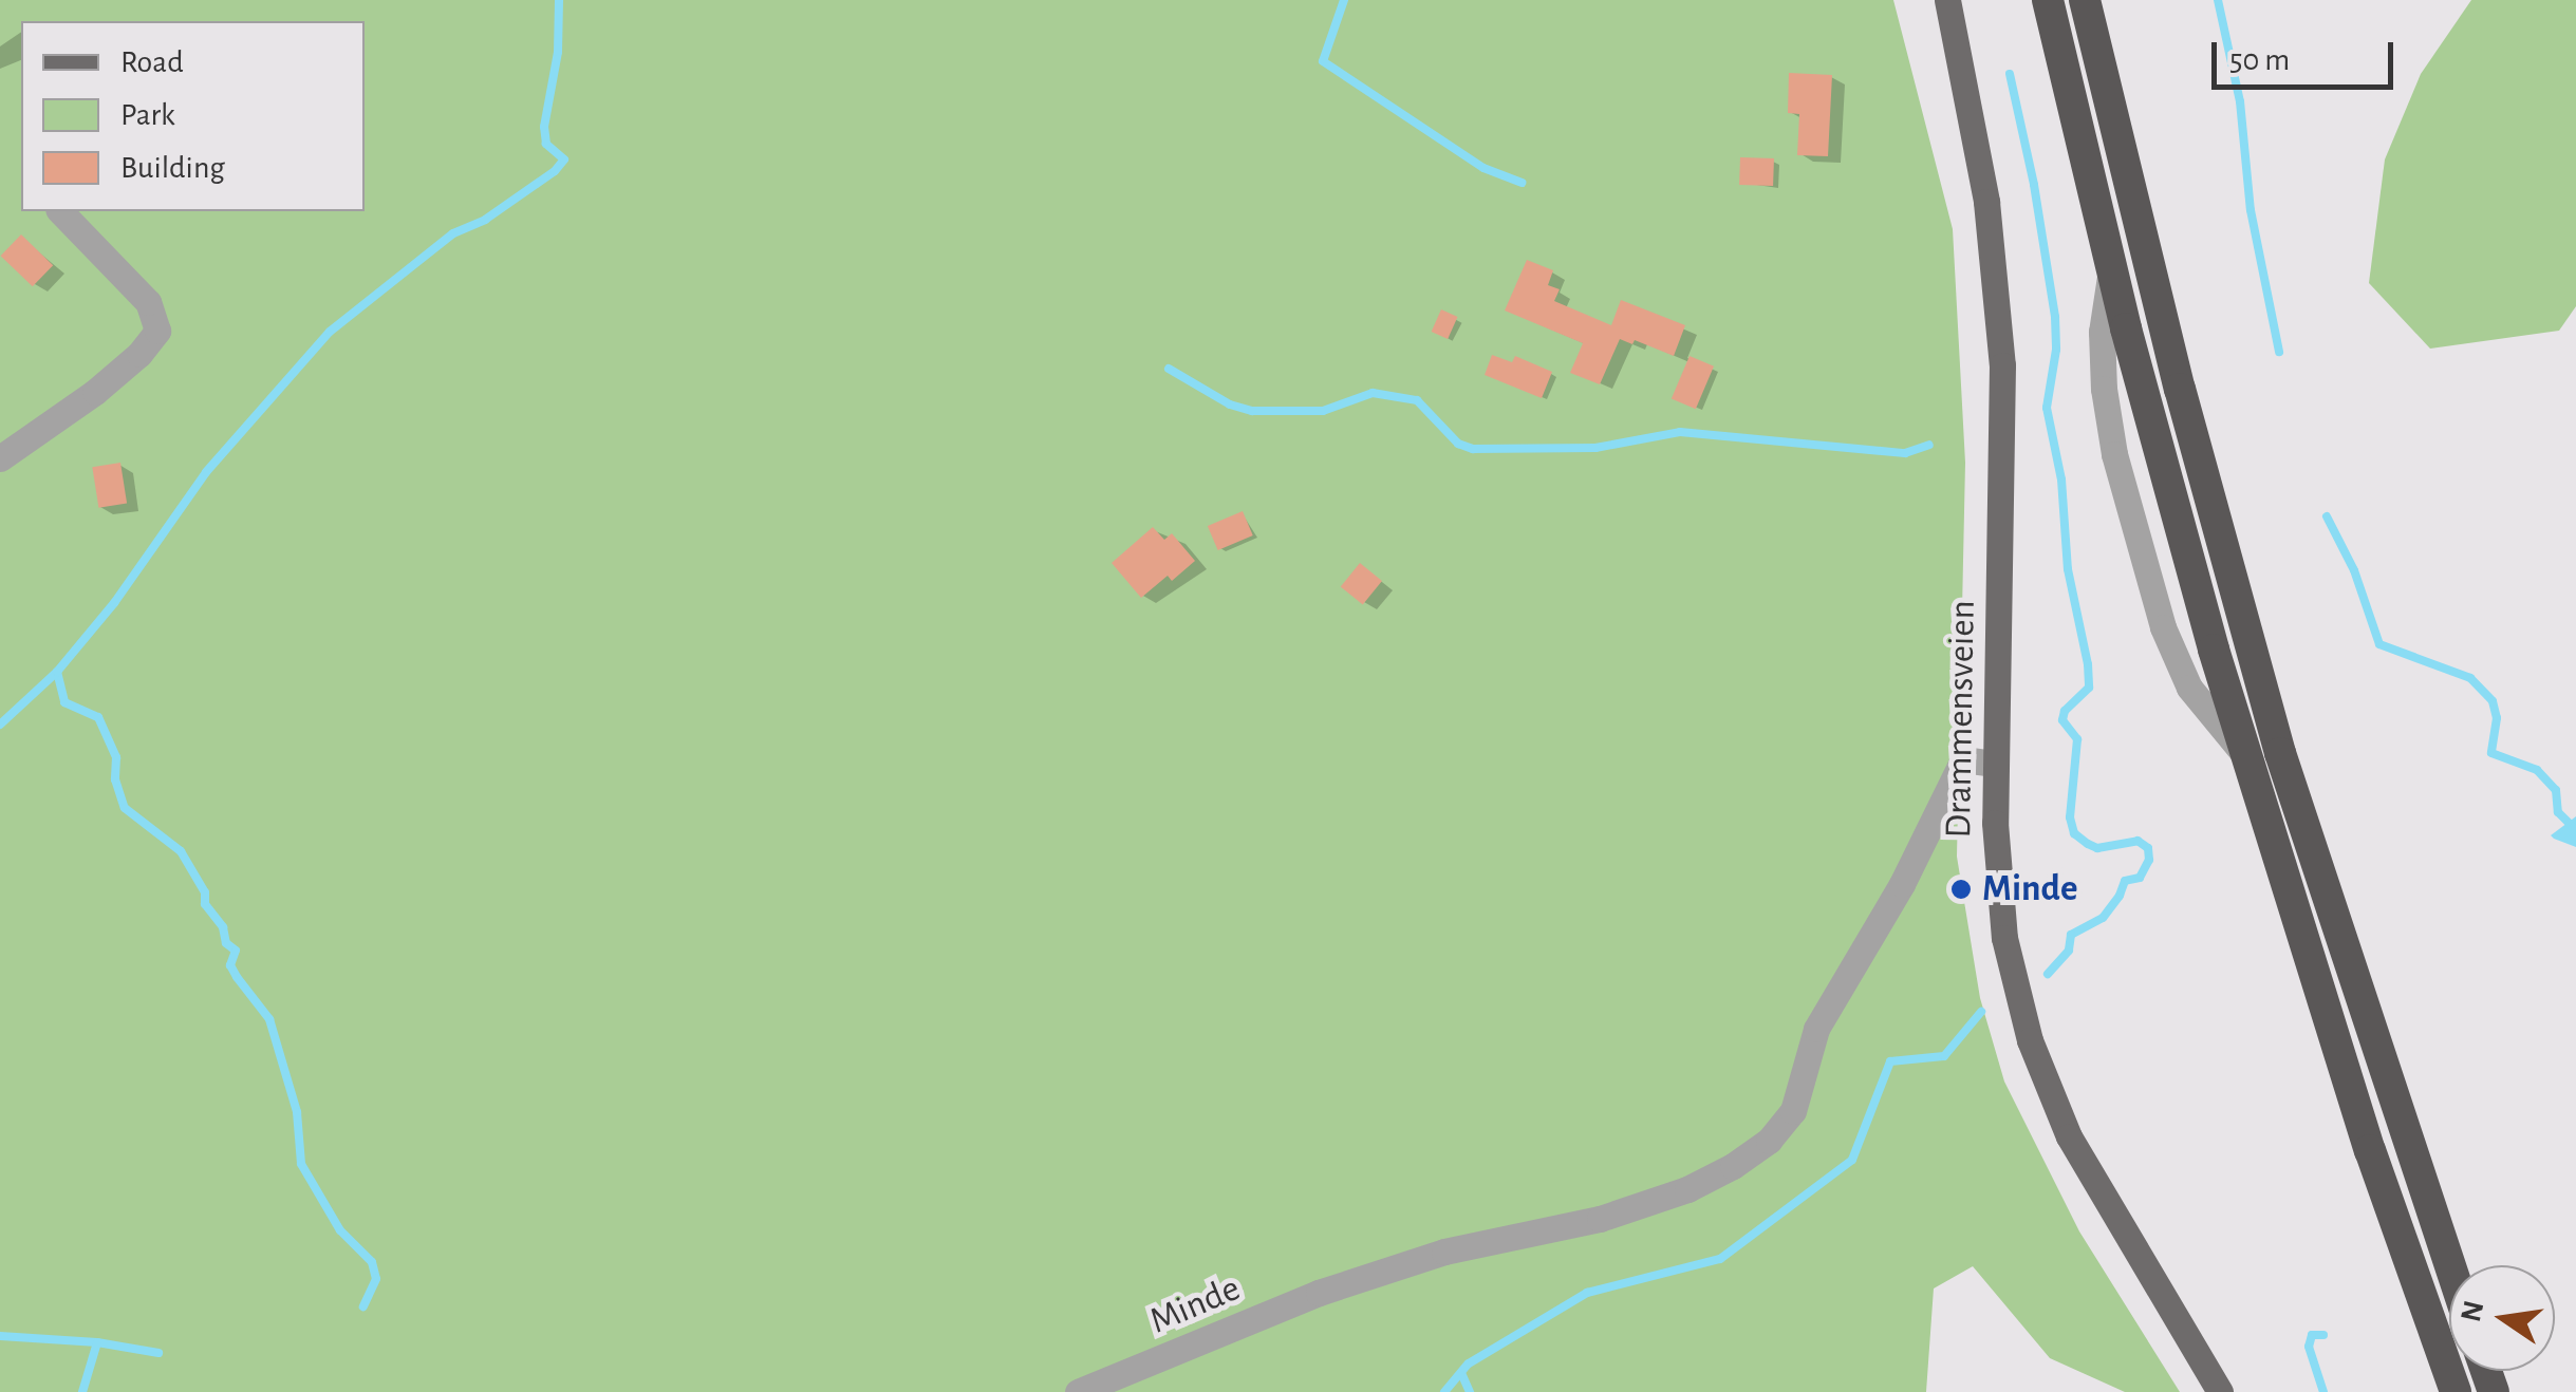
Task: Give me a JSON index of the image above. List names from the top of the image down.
{
  "streets": {
    "main road": ["Drammensveien"],
    "street": ["Minde"]
  },
  "crossings": [
    ["Drammensveien", "Minde"]
  ],
  "places": ["Minde"],
  "legend": ["Road", "Park", "Building"],
  "scale_bar": "50 m",
  "north": "left"
}
